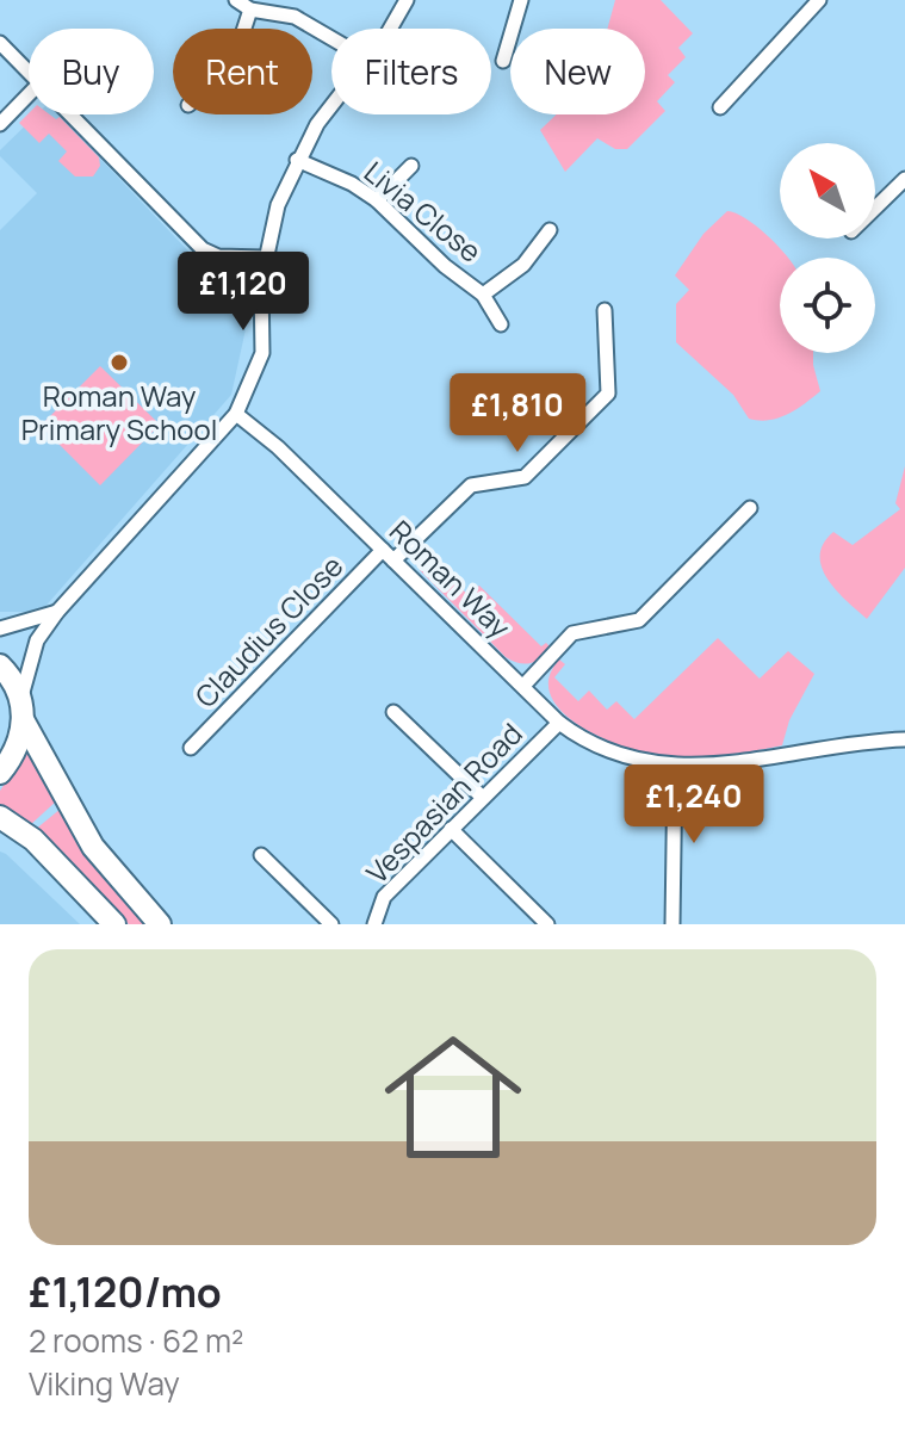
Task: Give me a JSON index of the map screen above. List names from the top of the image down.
{
  "streets": {
    "street": [
      "Livia Close",
      "Roman Way",
      "Claudius Close",
      "Vespasian Road"
    ]
  },
  "crossings": [
    ["Roman Way", "Claudius Close"],
    ["Roman Way", "Vespasian Road"]
  ],
  "places": ["Roman Way Primary School"],
  "north": "top left",
  "page": {
    "chip": [
      "Buy",
      "Rent",
      "Filters",
      "New"
    ],
    "price": ["£1,120", "£1,810", "£1,240"],
    "list": [
      {
        "name": "£1,120/mo",
        "note": "2 rooms · 62 m² · Viking Way"
      }
    ]
  }
}
